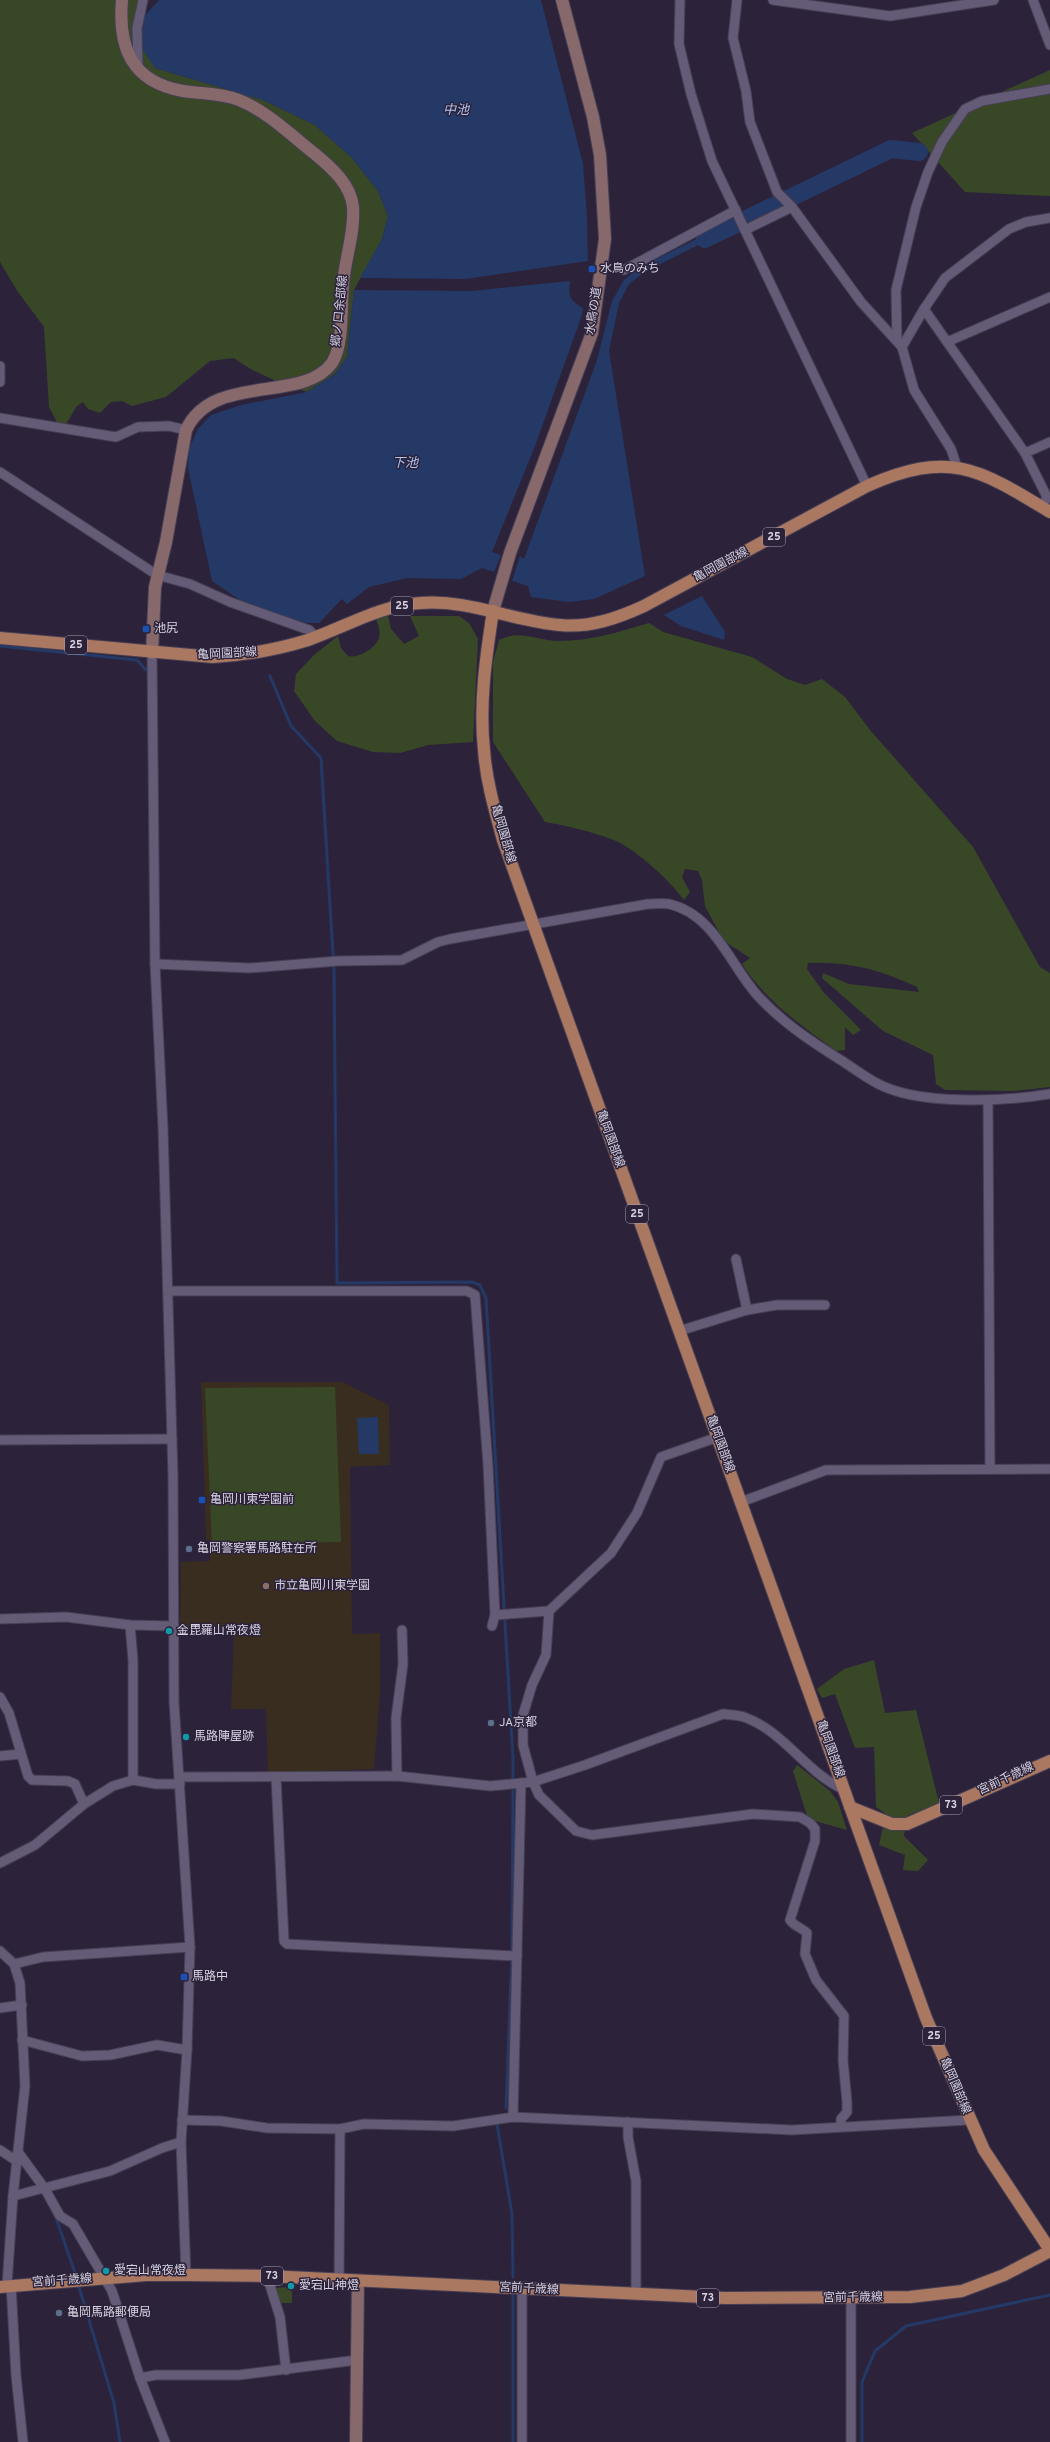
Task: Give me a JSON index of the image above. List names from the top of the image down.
{
  "streets": {
    "main road": [
      "郷ノ口余部線",
      "水鳥の道",
      "25",
      "亀岡園部線",
      "宮前千歳線",
      "73"
    ]
  },
  "crossings": [
    ["郷ノ口余部線", "亀岡園部線"],
    ["水鳥の道", "亀岡園部線"],
    ["亀岡園部線", "宮前千歳線"]
  ],
  "water": ["中池", "下池"],
  "places": {
    "transit": [
      "水鳥のみち",
      "池尻",
      "亀岡川東学園前",
      "馬路中"
    ],
    "other": [
      "亀岡警察署馬路駐在所",
      "市立亀岡川東学園",
      "金毘羅山常夜燈",
      "JA京都",
      "馬路陣屋跡",
      "愛宕山常夜燈",
      "愛宕山神燈",
      "亀岡馬路郵便局"
    ]
  }
}
